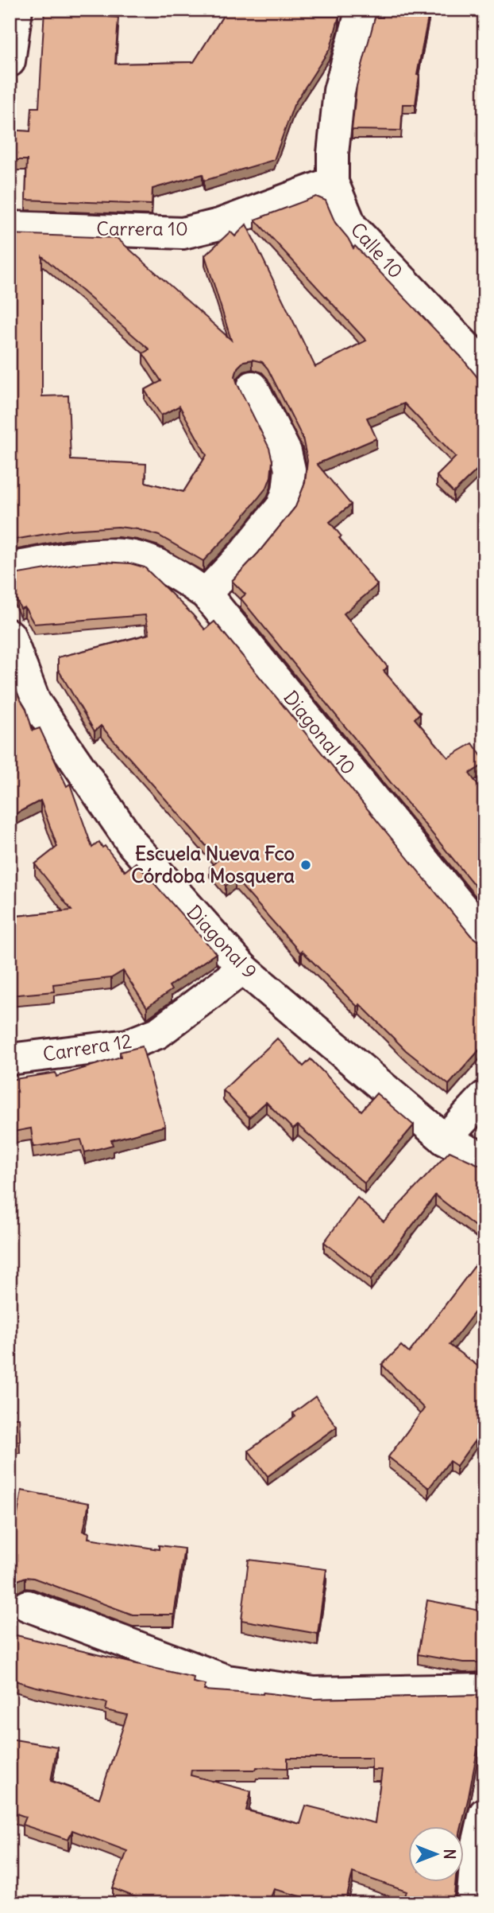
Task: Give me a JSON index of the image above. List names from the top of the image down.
{
  "streets": {
    "street": [
      "Carrera 10",
      "Calle 10",
      "Diagonal 10",
      "Diagonal 9",
      "Carrera 12"
    ]
  },
  "crossings": [
    ["Carrera 10", "Calle 10"],
    ["Diagonal 9", "Carrera 12"]
  ],
  "places": ["Escuela Nueva Fco Córdoba Mosquera"],
  "north": "right"
}
